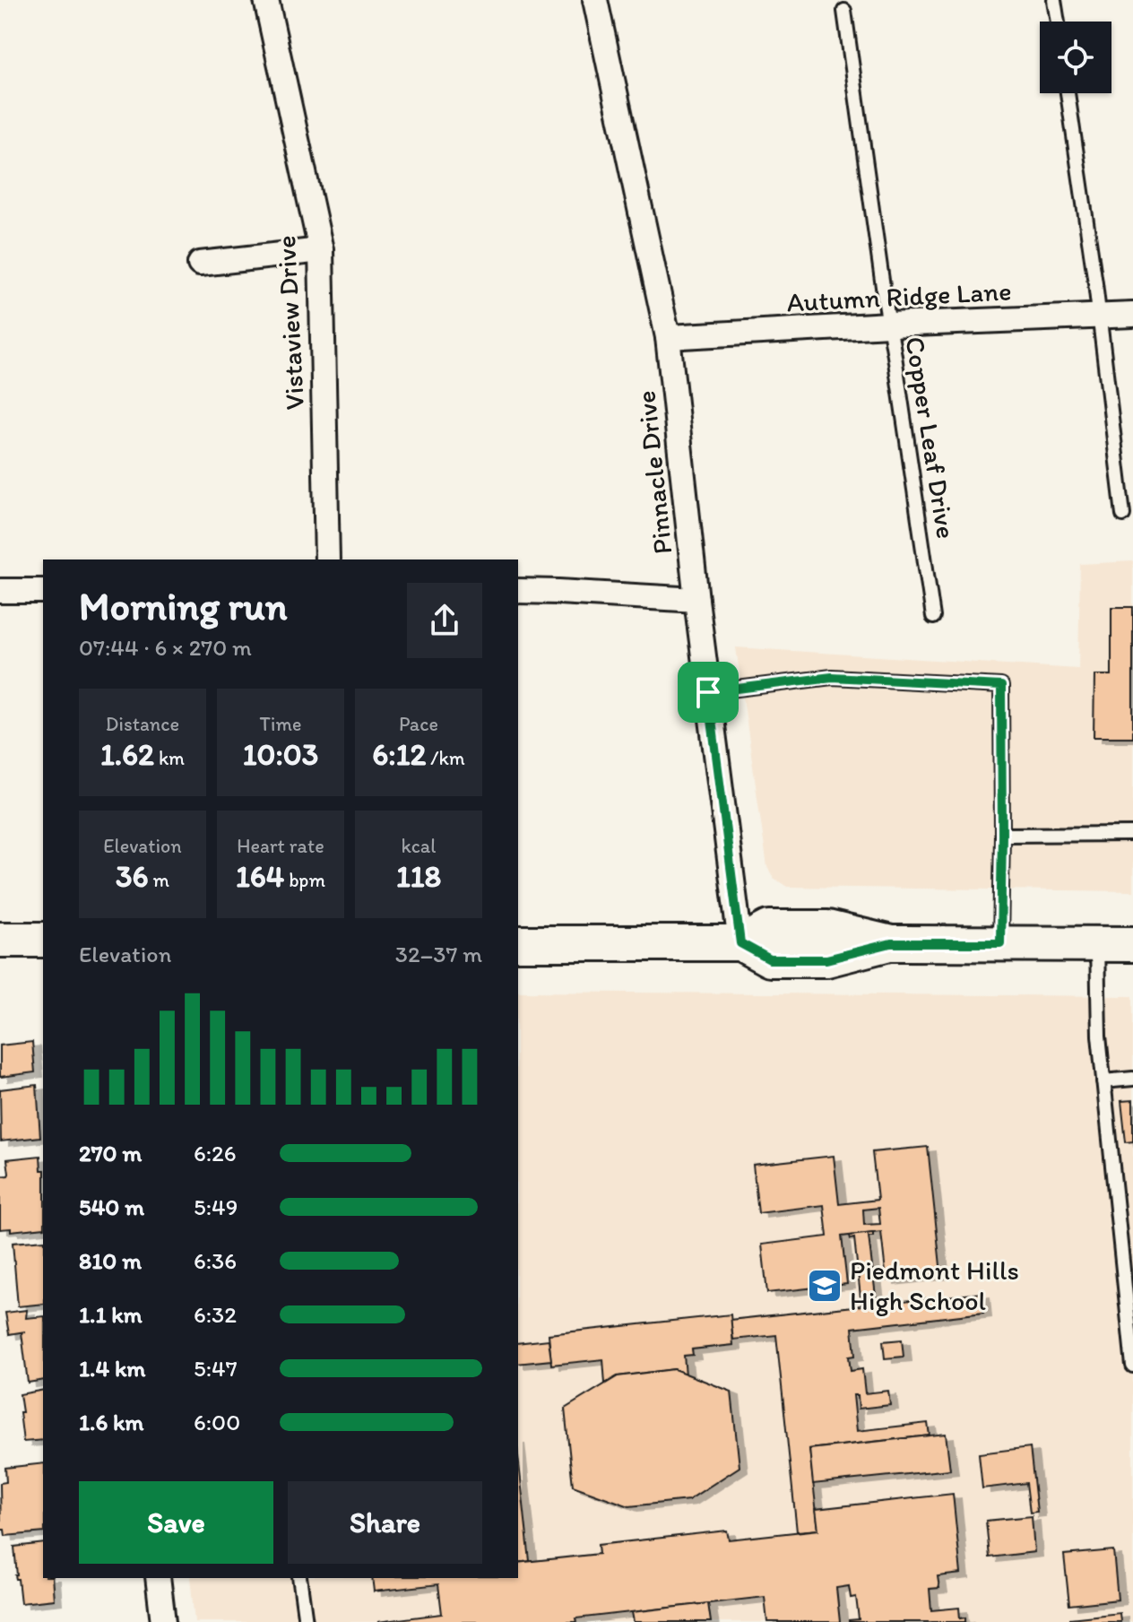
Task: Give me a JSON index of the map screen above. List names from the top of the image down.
{
  "streets": {
    "street": ["Autumn Ridge Lane", "Vistaview Drive", "Pinnacle Drive"],
    "lane": ["Copper Leaf Drive"]
  },
  "crossings": [
    ["Autumn Ridge Lane", "Copper Leaf Drive"],
    ["Autumn Ridge Lane", "Pinnacle Drive"]
  ],
  "places": {
    "school or university": ["Piedmont Hills High School"]
  },
  "page": {
    "heading": ["Morning run", "07:44 · 6 × 270 m"],
    "stats": [
      ["Distance", "1.62 km"],
      ["Time", "10:03"],
      ["Pace", "6:12 /km"],
      ["Elevation", "36 m"],
      ["Heart rate", "164 bpm"],
      ["kcal", "118"]
    ],
    "chart": ["Elevation", "32–37 m"],
    "list": [
      {
        "name": "270 m",
        "note": "6:26"
      },
      {
        "name": "540 m",
        "note": "5:49"
      },
      {
        "name": "810 m",
        "note": "6:36"
      },
      {
        "name": "1.1 km",
        "note": "6:32"
      },
      {
        "name": "1.4 km",
        "note": "5:47"
      },
      {
        "name": "1.6 km",
        "note": "6:00"
      }
    ],
    "buttons": ["Save", "Share"]
  }
}
